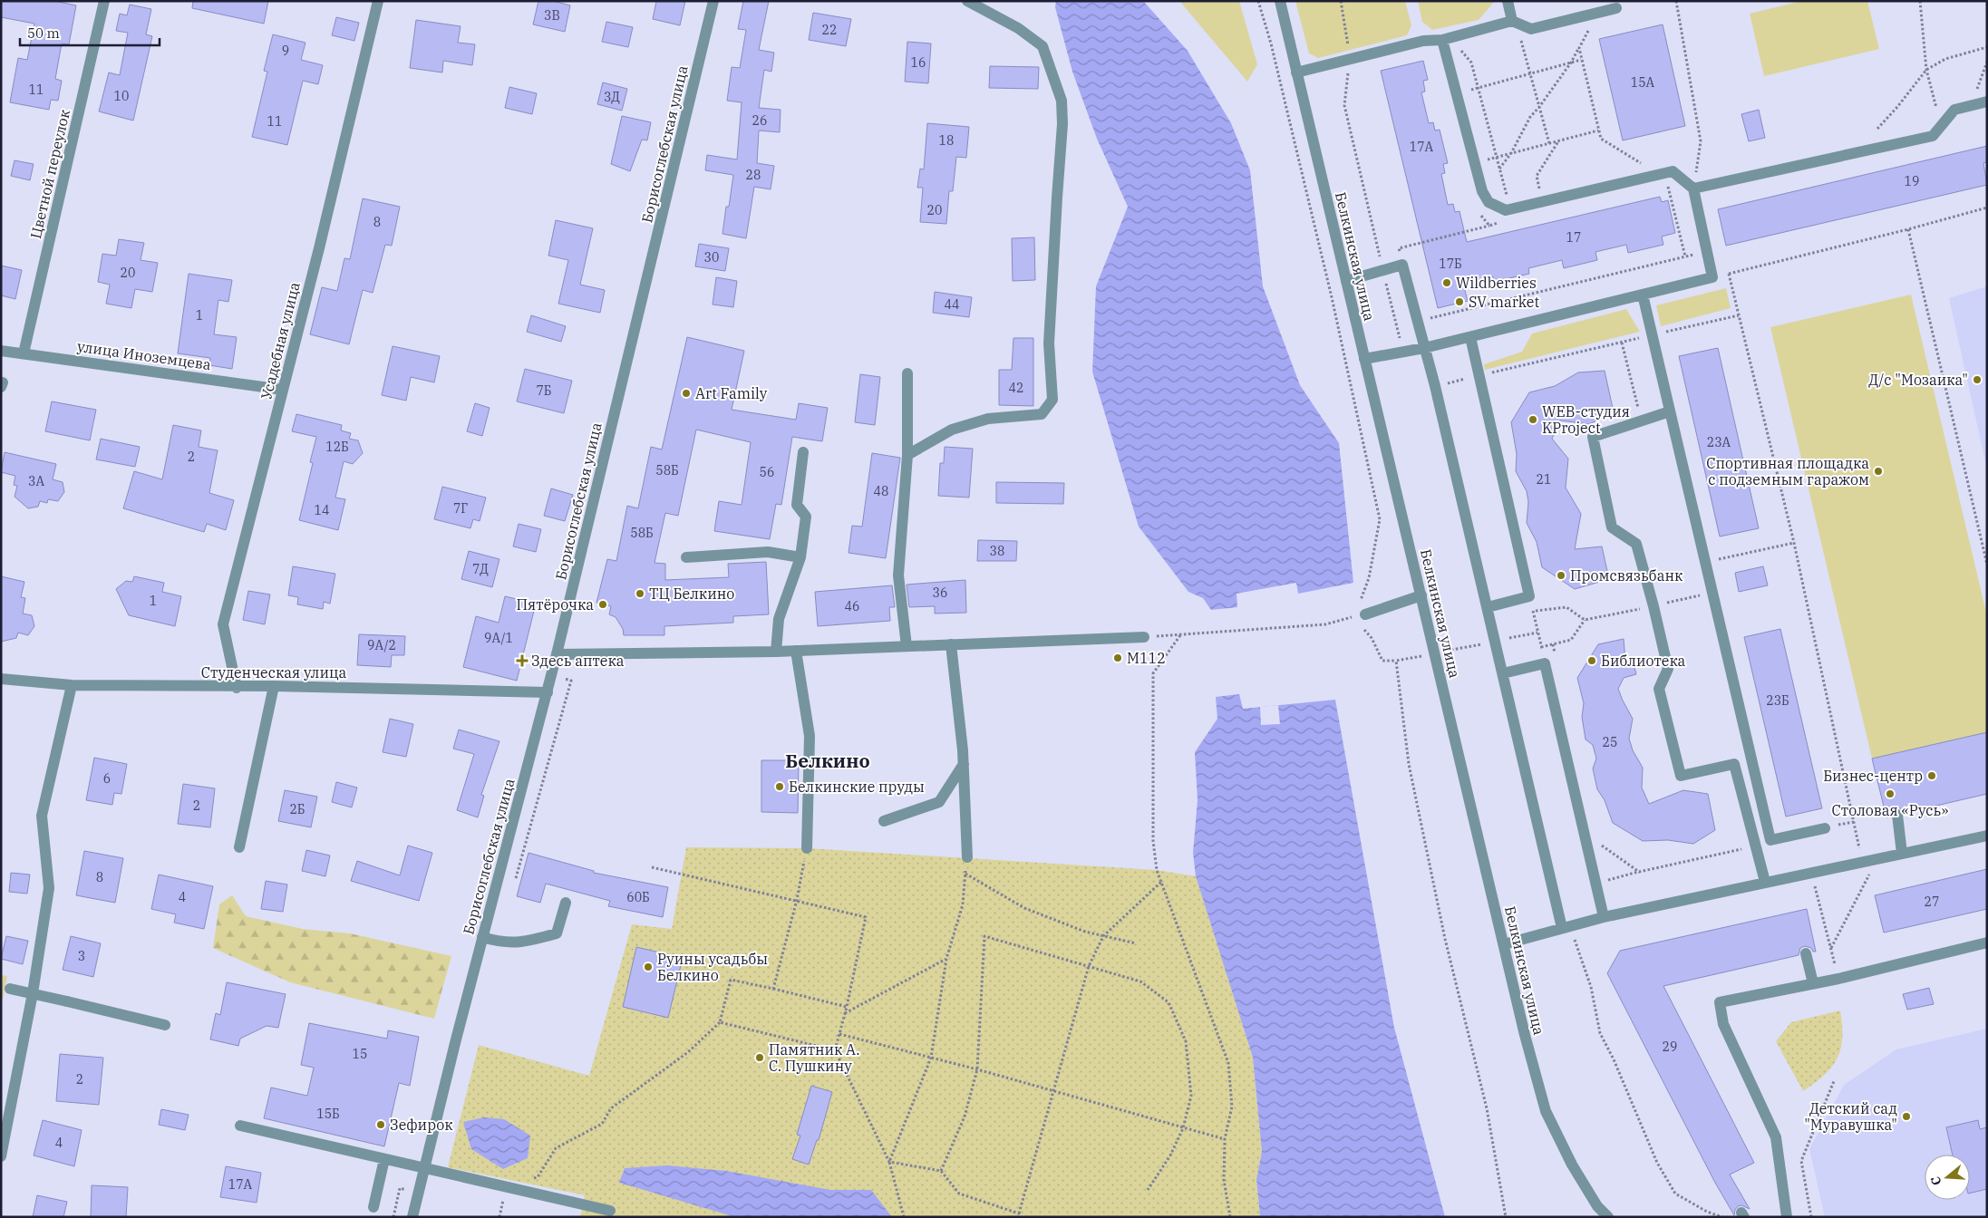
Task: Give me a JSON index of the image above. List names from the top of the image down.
{
  "streets": {
    "street": [
      "Борисоглебская улица",
      "Цветной переулок",
      "Белкинская улица",
      "Усадебная улица",
      "улица Иноземцева",
      "Студенческая улица"
    ]
  },
  "crossings": [
    ["Борисоглебская улица", "Студенческая улица"],
    ["Цветной переулок", "улица Иноземцева"],
    ["Усадебная улица", "улица Иноземцева"],
    ["Усадебная улица", "Студенческая улица"]
  ],
  "districts": ["Белкино"],
  "places": {
    "other": [
      "Wildberries",
      "SV market",
      "Д/c \"Мозаика\"",
      "Art Family",
      "WEB-студия KProject",
      "Спортивная площадка с подземным гаражом",
      "Промсвязьбанк",
      "ТЦ Белкино",
      "Пятёрочка",
      "М112",
      "Библиотека",
      "Бизнес-центр",
      "Белкинские пруды",
      "Столовая «Русь»",
      "Руины усадьбы Белкино",
      "Памятник А. С. Пушкину",
      "Детский сад \"Муравушка\"",
      "Зефирок"
    ],
    "health": ["Здесь аптека"]
  },
  "house_numbers": [
    "3В",
    "22",
    "9",
    "16",
    "15А",
    "11",
    "10",
    "3Д",
    "26",
    "11",
    "18",
    "17А",
    "28",
    "19",
    "20",
    "8",
    "17",
    "30",
    "17Б",
    "20",
    "44",
    "1",
    "42",
    "7Б",
    "23А",
    "12Б",
    "2",
    "58Б",
    "56",
    "21",
    "3А",
    "48",
    "7Г",
    "14",
    "58Б",
    "38",
    "7Д",
    "36",
    "1",
    "46",
    "9А/1",
    "9А/2",
    "23Б",
    "25",
    "6",
    "2",
    "2Б",
    "8",
    "4",
    "60Б",
    "27",
    "3",
    "29",
    "15",
    "2",
    "15Б",
    "4",
    "17А"
  ],
  "scale_bar": "50 m",
  "north": "left"
}
